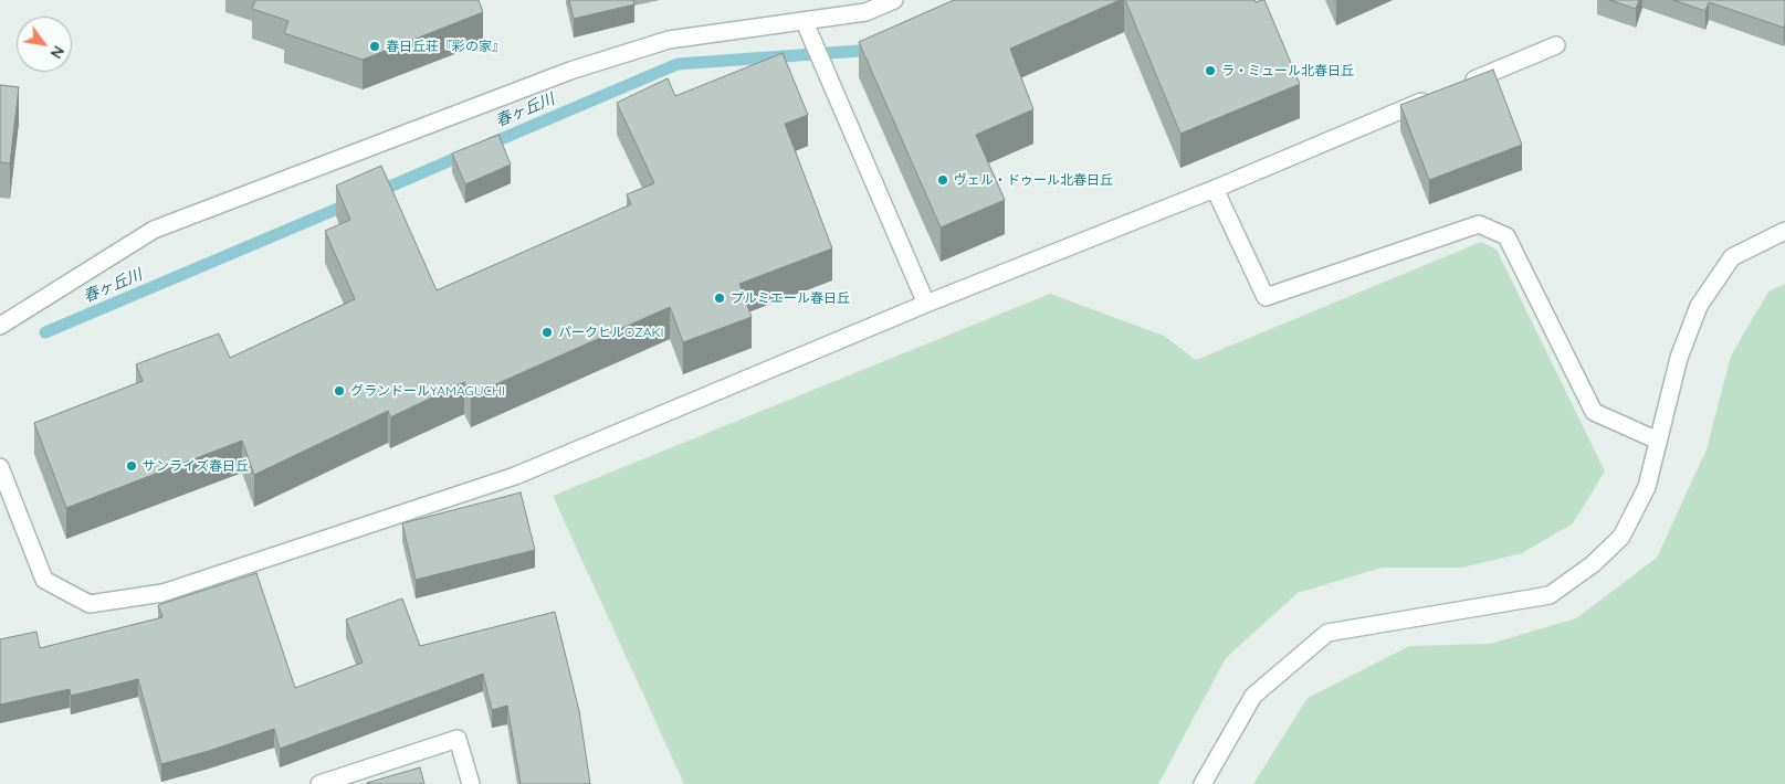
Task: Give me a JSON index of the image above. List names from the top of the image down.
{
  "water": ["春ヶ丘川"],
  "places": [
    "春日丘荘『彩の家』",
    "ラ・ミュール北春日丘",
    "ヴェル・ドゥール北春日丘",
    "プルミエール春日丘",
    "パークヒルOZAKI",
    "グランドールYAMAGUCHI",
    "サンライズ春日丘"
  ],
  "north": "bottom right"
}
